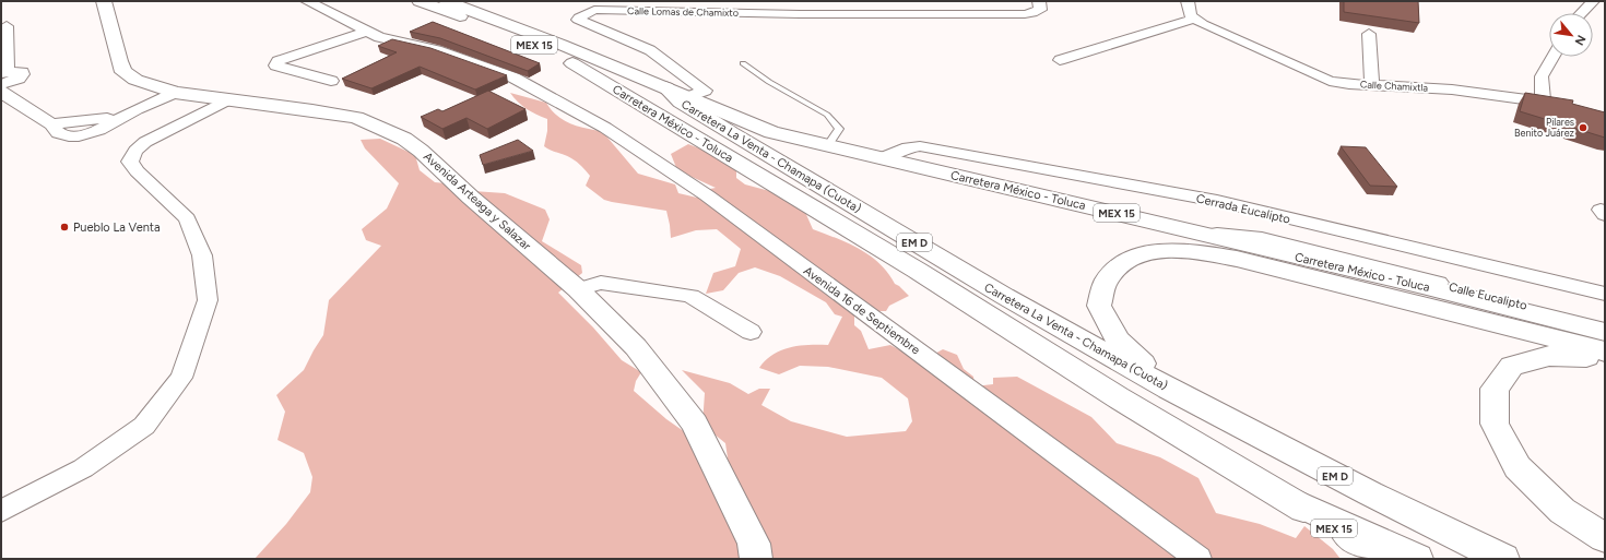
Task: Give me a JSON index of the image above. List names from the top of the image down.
{
  "streets": {
    "main road": [
      "MEX 15",
      "Carretera México - Toluca",
      "Carretera La Venta - Chamapa (Cuota)",
      "Avenida Arteaga y Salazar",
      "EM D"
    ],
    "street": [
      "Calle Lomas de Chamixto",
      "Calle Chamixtla",
      "Cerrada Eucalipto",
      "Calle Eucalipto",
      "Avenida 16 de Septiembre"
    ]
  },
  "crossings": [
    ["Calle Lomas de Chamixto", "Carretera México - Toluca"],
    ["Carretera México - Toluca", "Carretera La Venta - Chamapa (Cuota)"],
    ["Carretera México - Toluca", "Cerrada Eucalipto"],
    ["Carretera México - Toluca", "Calle Eucalipto"]
  ],
  "places": ["Pilares Benito Juárez", "Pueblo La Venta"],
  "north": "bottom right"
}
